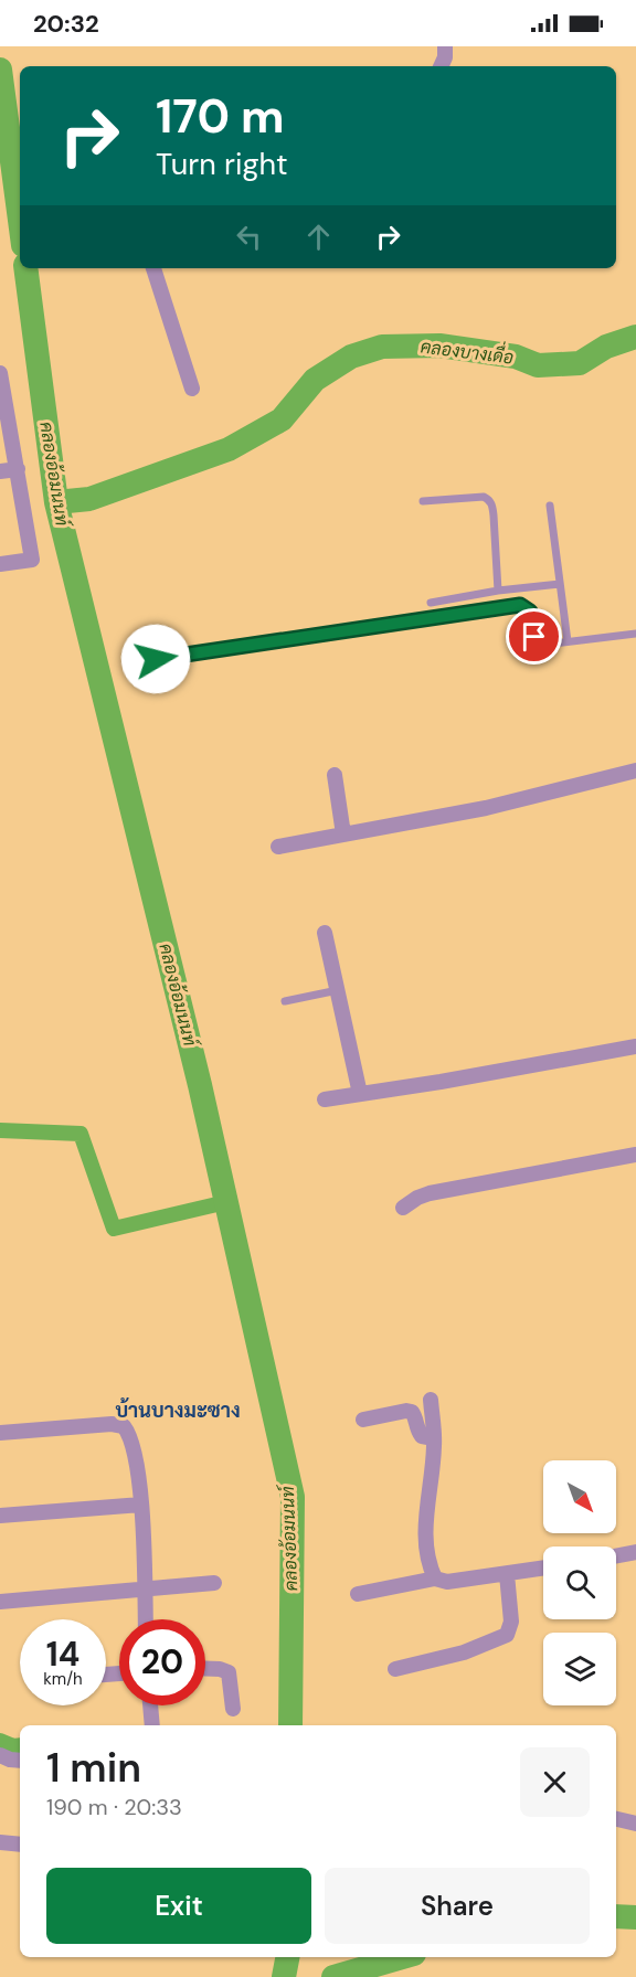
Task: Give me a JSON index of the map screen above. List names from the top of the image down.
{
  "districts": ["บ้านบางมะซาง"],
  "water": ["คลองบางเดื่อ", "คลองอ้อมนนท์"],
  "north": "bottom right",
  "page": {
    "status": "20:32",
    "turn": ["170 m", "Turn right"],
    "speed": "14 km/h",
    "limit": "20",
    "heading": ["1 min", "190 m · 20:33"],
    "buttons": ["Exit", "Share"]
  }
}
